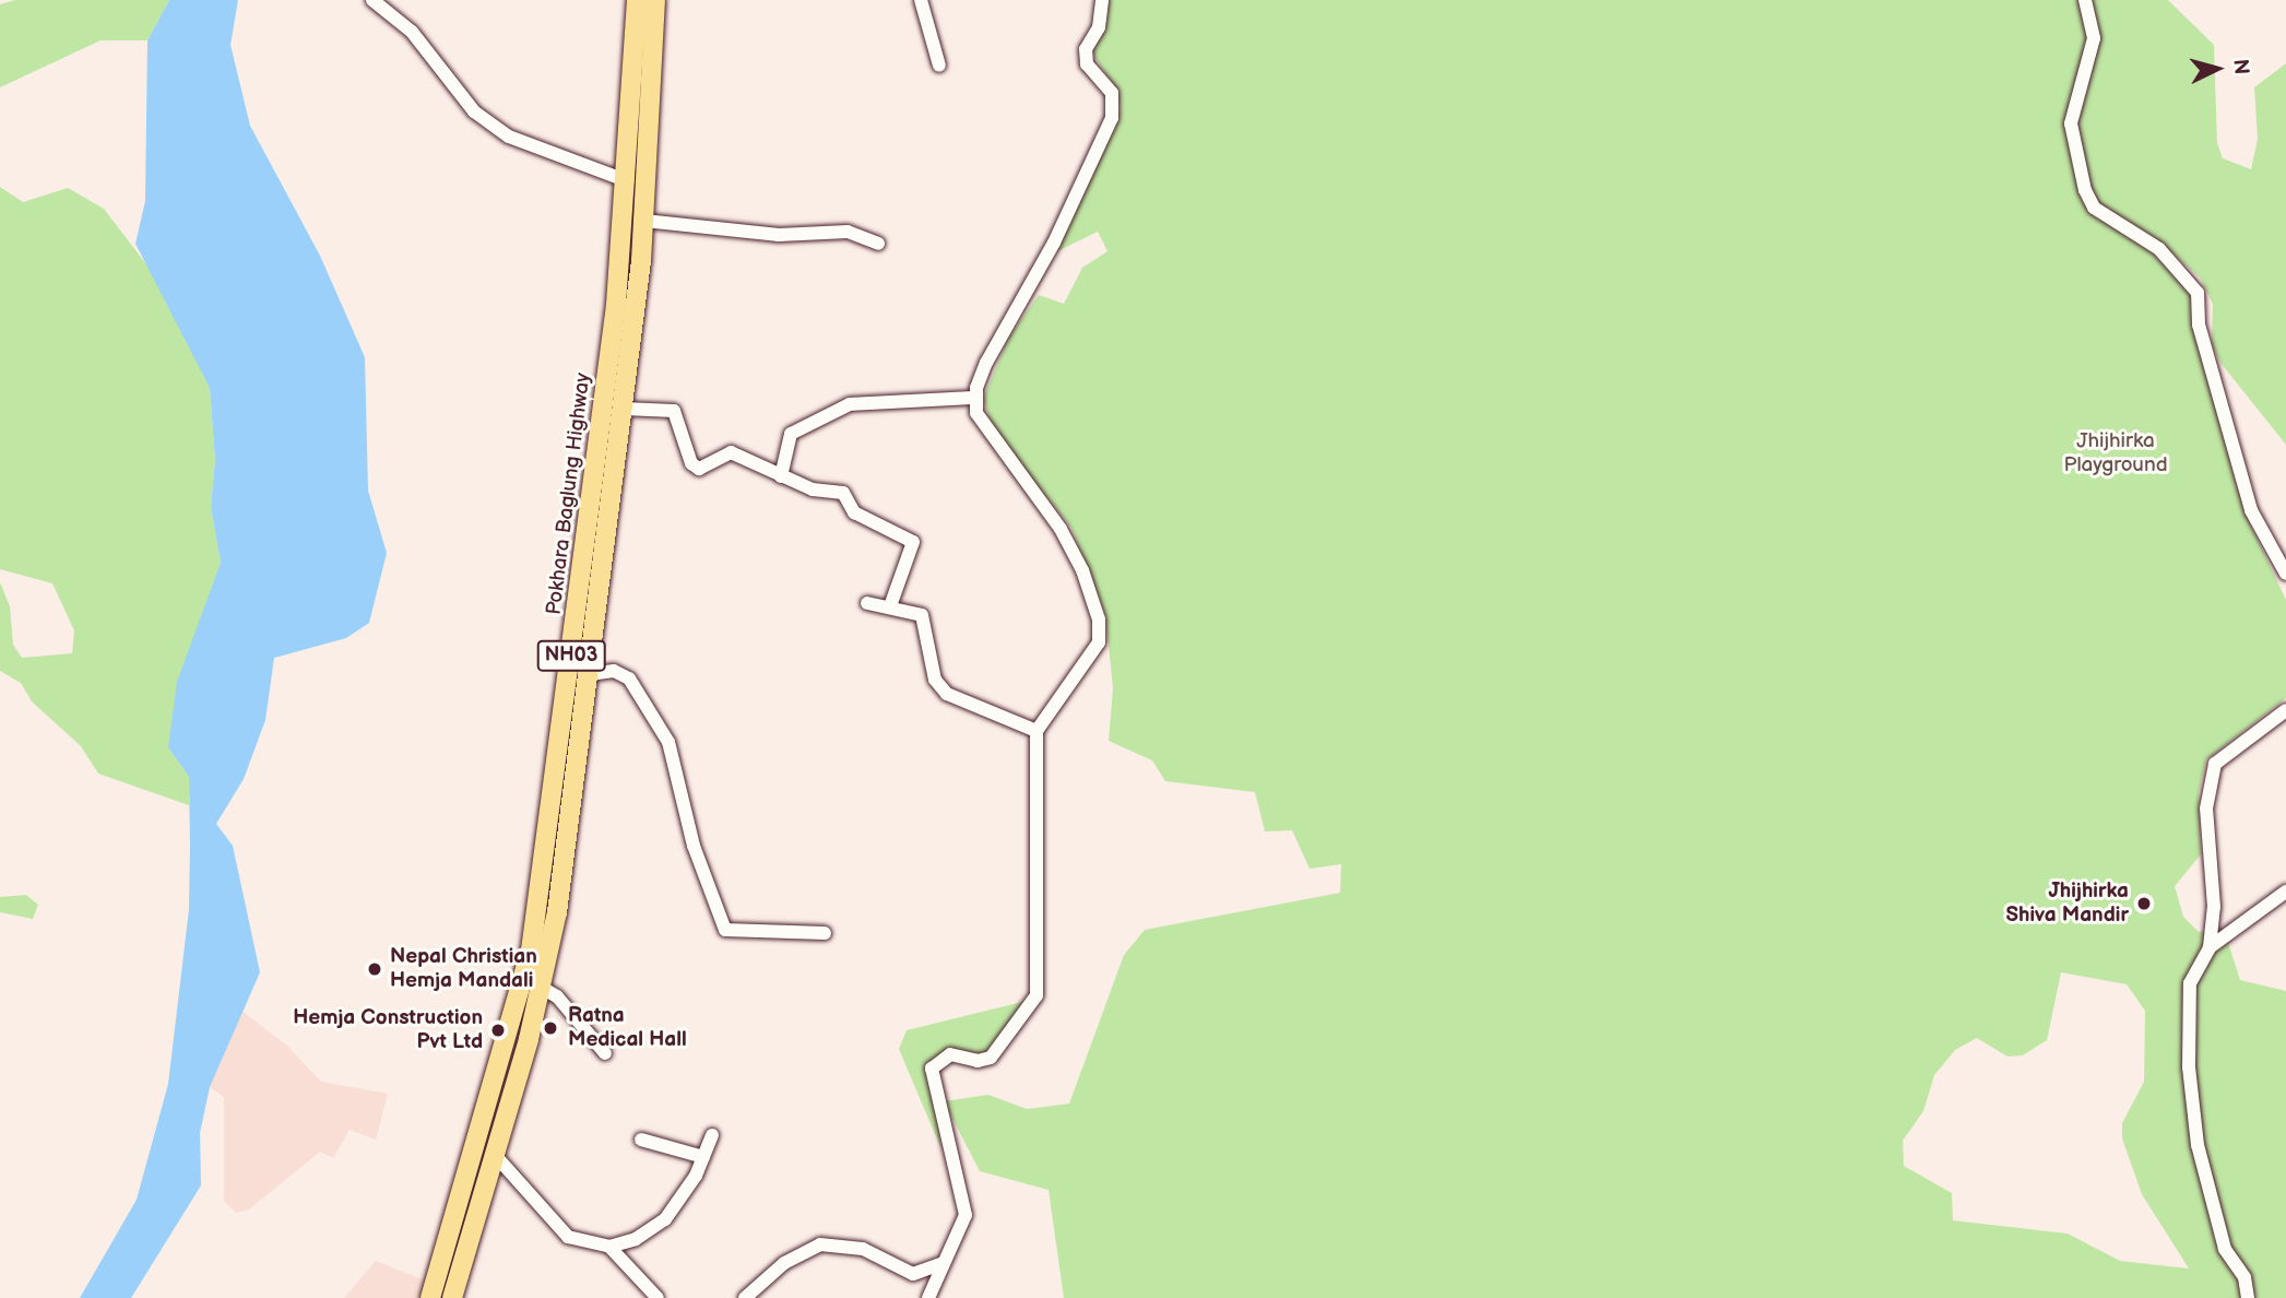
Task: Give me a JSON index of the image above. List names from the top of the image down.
{
  "streets": {
    "highway": ["Pokhara Baglung Highway", "NH03"]
  },
  "parks": ["Jhijhirka Playground"],
  "places": [
    "Jhijhirka Shiva Mandir",
    "Nepal Christian Hemja Mandali",
    "Ratna Medical Hall",
    "Hemja Construction Pvt Ltd"
  ],
  "north": "right"
}
